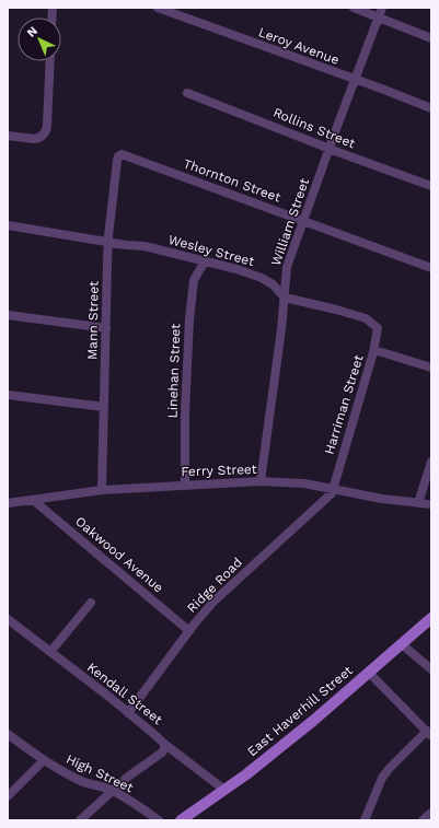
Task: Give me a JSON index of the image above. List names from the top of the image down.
{
  "streets": {
    "main road": ["East Haverhill Street"],
    "street": [
      "Leroy Avenue",
      "Rollins Street",
      "Thornton Street",
      "William Street",
      "Wesley Street",
      "Mann Street",
      "Linehan Street",
      "Harriman Street",
      "Ferry Street",
      "Oakwood Avenue",
      "Ridge Road",
      "Kendall Street",
      "High Street"
    ]
  },
  "crossings": [
    ["Leroy Avenue", "William Street"],
    ["Rollins Street", "William Street"],
    ["Thornton Street", "William Street"],
    ["Thornton Street", "Mann Street"],
    ["William Street", "Wesley Street"],
    ["William Street", "Harriman Street"],
    ["William Street", "Ferry Street"],
    ["Wesley Street", "Mann Street"],
    ["Wesley Street", "Linehan Street"],
    ["Wesley Street", "Harriman Street"],
    ["Mann Street", "Ferry Street"],
    ["Linehan Street", "Ferry Street"],
    ["Harriman Street", "Ferry Street"],
    ["Harriman Street", "Ridge Road"],
    ["Ferry Street", "Oakwood Avenue"],
    ["Ferry Street", "Ridge Road"],
    ["Oakwood Avenue", "Ridge Road"],
    ["Ridge Road", "Kendall Street"],
    ["Kendall Street", "East Haverhill Street"]
  ],
  "north": "top left"
}
